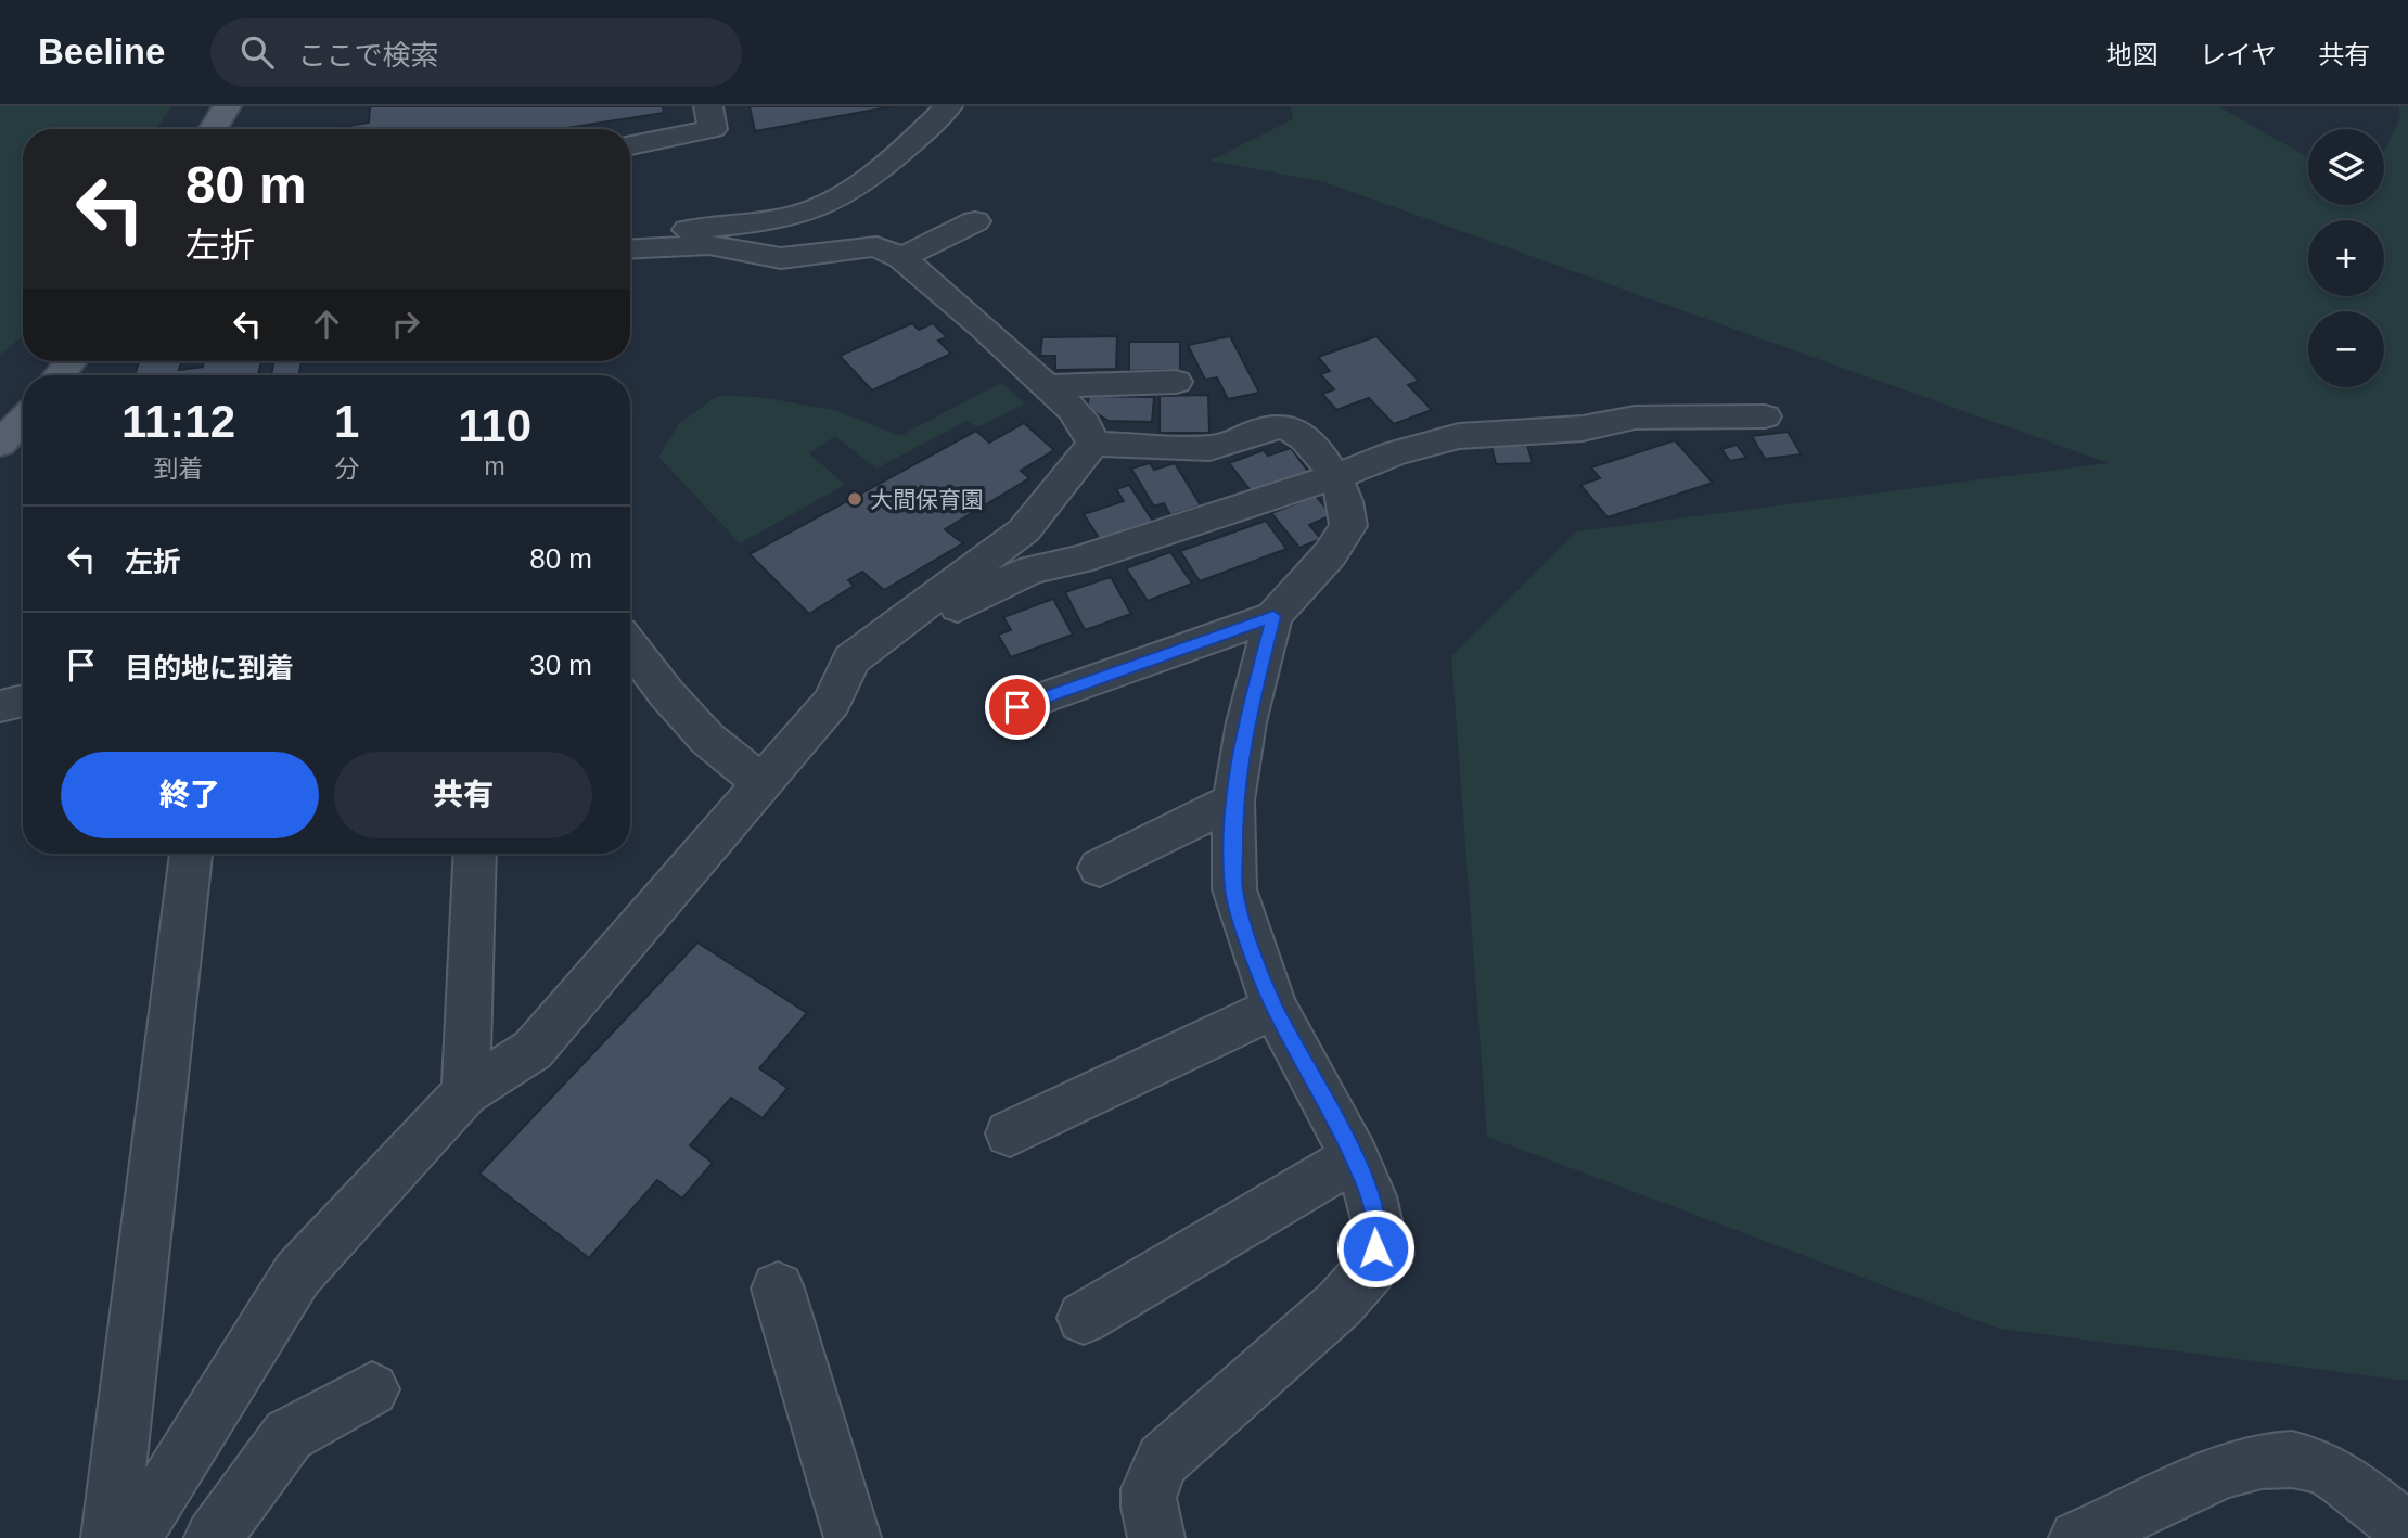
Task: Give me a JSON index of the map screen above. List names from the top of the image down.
{
  "places": ["大間保育園"],
  "page": {
    "header": "Beeline",
    "search": "ここで検索",
    "nav": ["地図", "レイヤ", "共有"],
    "map_buttons": ["+", "−"],
    "turn": ["80 m", "左折"],
    "eta": [
      "11:12",
      "到着",
      "1",
      "分",
      "110",
      "m"
    ],
    "list": [
      {
        "name": "左折",
        "value": "80 m"
      },
      {
        "name": "目的地に到着",
        "value": "30 m"
      }
    ],
    "buttons": ["終了", "共有"]
  }
}
